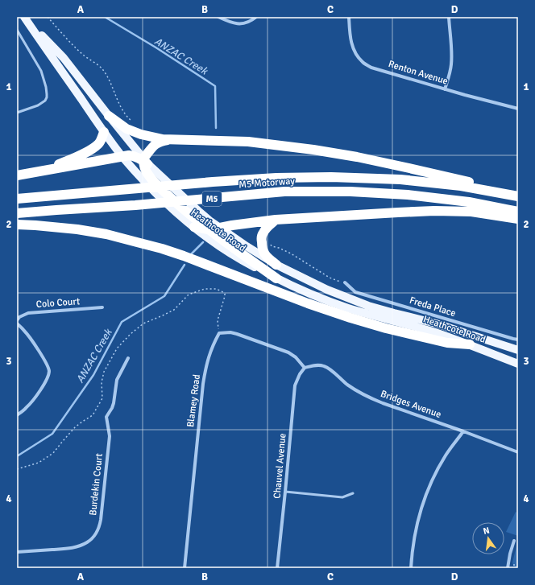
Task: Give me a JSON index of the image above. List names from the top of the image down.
{
  "streets": {
    "highway": ["M5 Motorway", "M5"],
    "main road": ["Heathcote Road"],
    "street": [
      "Renton Avenue",
      "Colo Court",
      "Freda Place",
      "Blamey Road",
      "Bridges Avenue",
      "Chauvel Avenue",
      "Burdekin Court"
    ]
  },
  "crossings": [
    ["Blamey Road", "Bridges Avenue"],
    ["Blamey Road", "Chauvel Avenue"],
    ["Bridges Avenue", "Chauvel Avenue"]
  ],
  "water": ["ANZAC Creek"],
  "north": "top",
  "grid": {
    "columns": [
      "A",
      "B",
      "C",
      "D"
    ],
    "rows": [
      "1",
      "2",
      "3",
      "4"
    ]
  }
}
